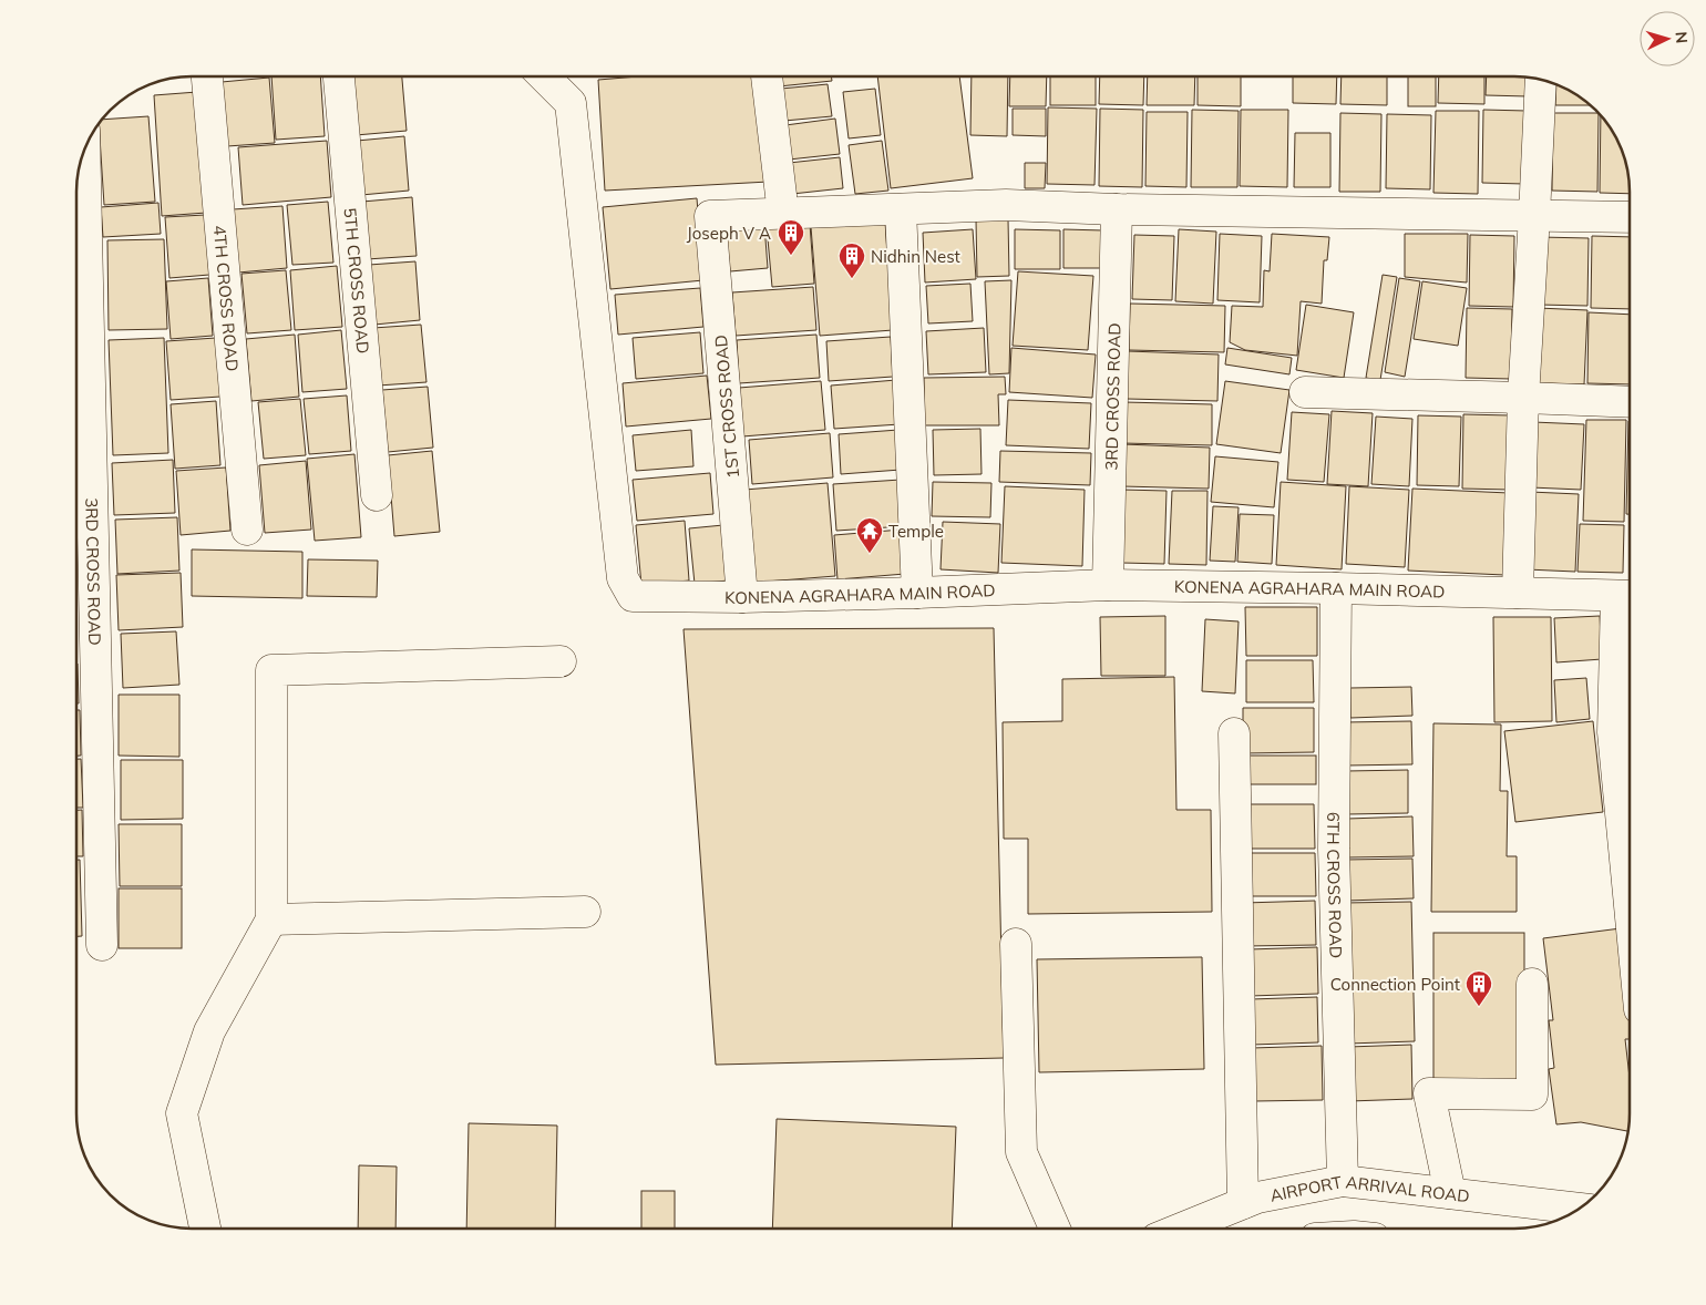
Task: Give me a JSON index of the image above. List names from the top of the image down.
{
  "streets": {
    "street": [
      "5TH CROSS ROAD",
      "4TH CROSS ROAD",
      "3RD CROSS ROAD",
      "1ST CROSS ROAD",
      "KONENA AGRAHARA MAIN ROAD",
      "6TH CROSS ROAD",
      "AIRPORT ARRIVAL ROAD"
    ]
  },
  "crossings": [
    ["3RD CROSS ROAD", "KONENA AGRAHARA MAIN ROAD"],
    ["1ST CROSS ROAD", "KONENA AGRAHARA MAIN ROAD"],
    ["KONENA AGRAHARA MAIN ROAD", "6TH CROSS ROAD"],
    ["6TH CROSS ROAD", "AIRPORT ARRIVAL ROAD"]
  ],
  "places": {
    "building": ["Joseph V A", "Nidhin Nest", "Connection Point"],
    "temple": ["Temple"]
  },
  "north": "right"
}
